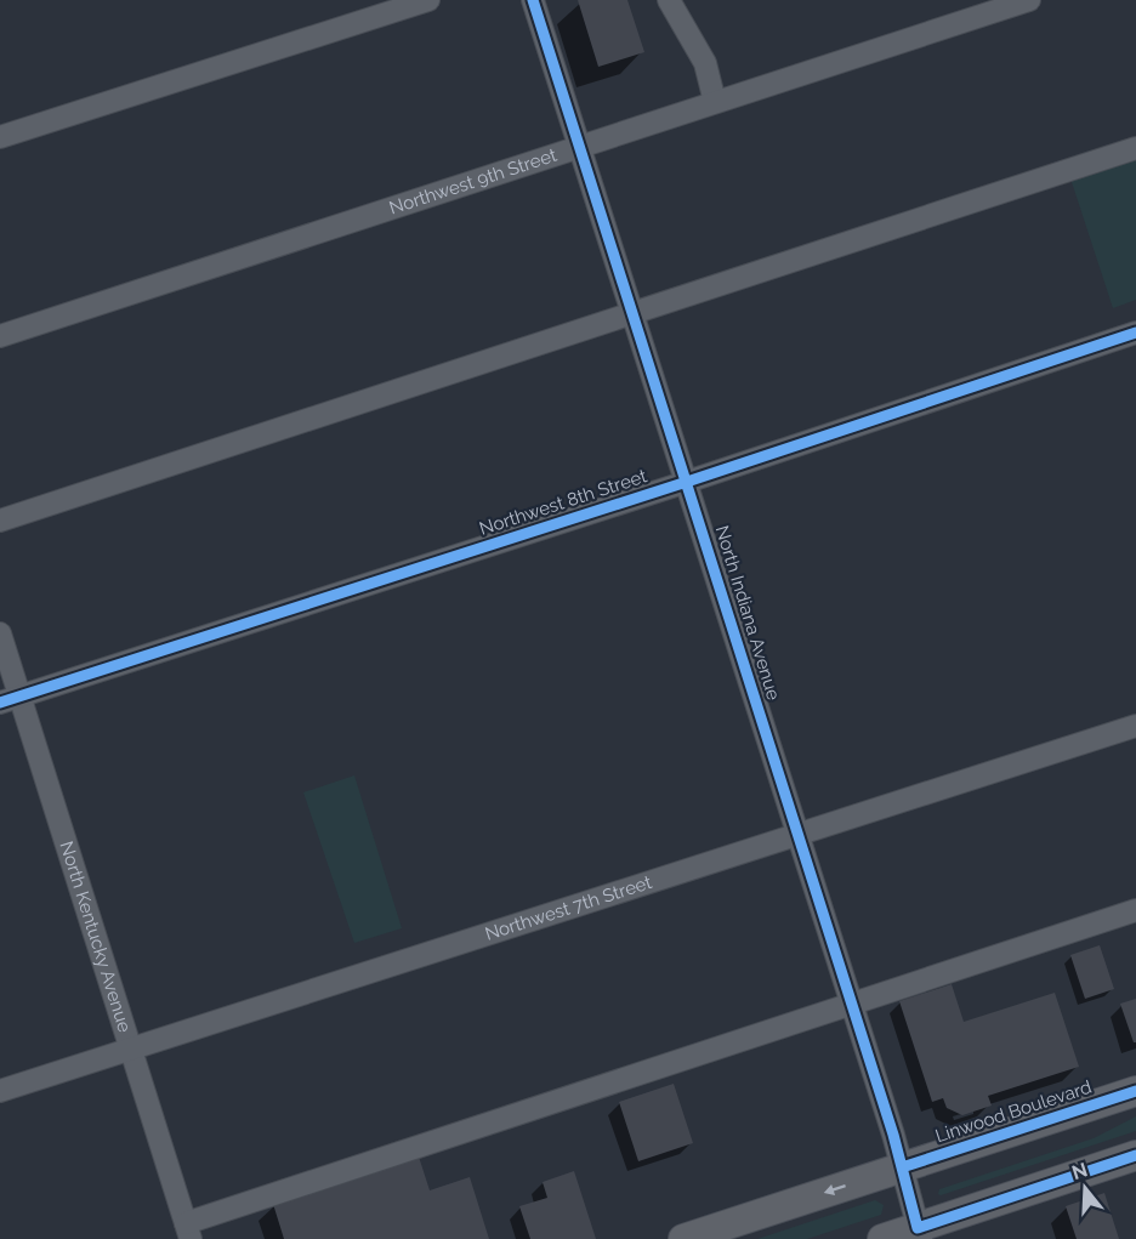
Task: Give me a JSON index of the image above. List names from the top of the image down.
{
  "streets": {
    "main road": ["Linwood Boulevard"],
    "street": [
      "Northwest 9th Street",
      "Northwest 8th Street",
      "North Indiana Avenue",
      "Northwest 7th Street",
      "North Kentucky Avenue"
    ]
  },
  "crossings": [
    ["Northwest 9th Street", "North Indiana Avenue"],
    ["Northwest 8th Street", "North Indiana Avenue"],
    ["Northwest 8th Street", "North Kentucky Avenue"],
    ["North Indiana Avenue", "Northwest 7th Street"],
    ["North Indiana Avenue", "Linwood Boulevard"],
    ["Northwest 7th Street", "North Kentucky Avenue"]
  ],
  "one_way": ["Linwood Boulevard"],
  "north": "top"
}
